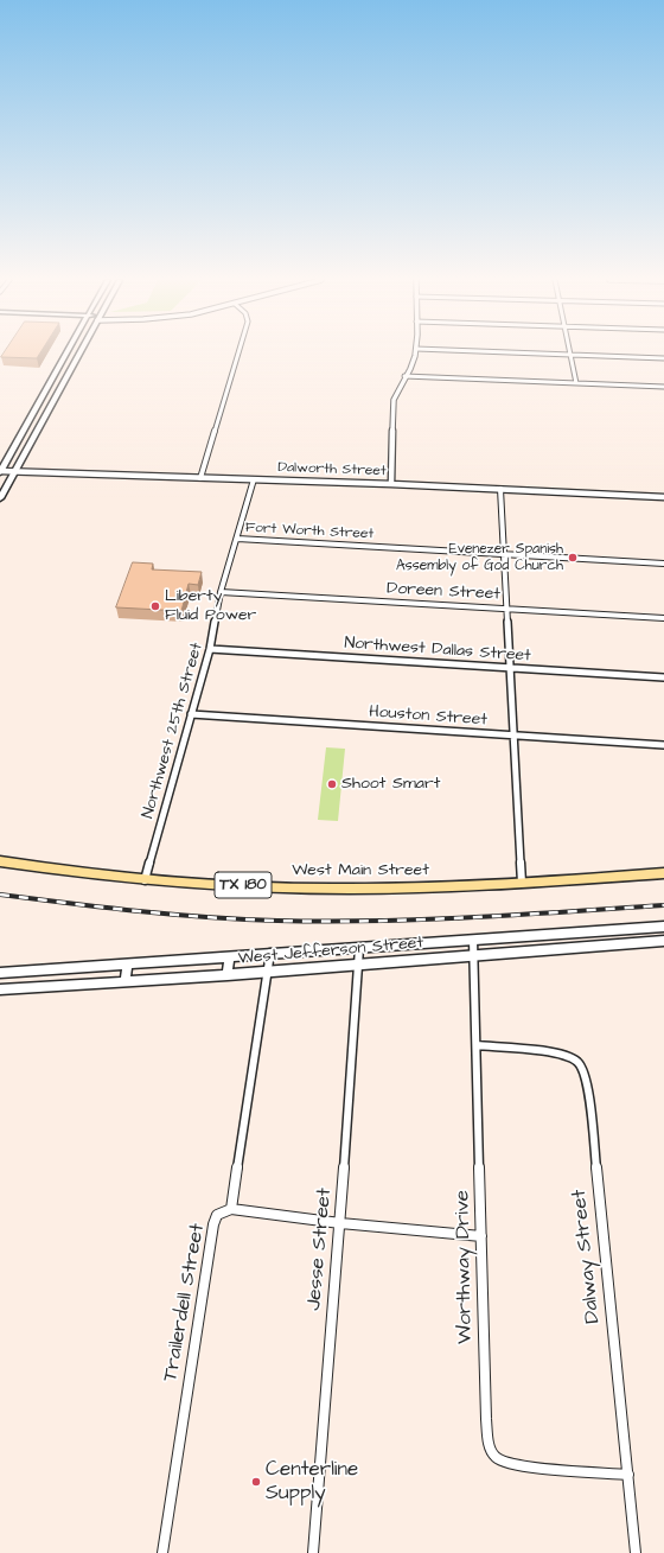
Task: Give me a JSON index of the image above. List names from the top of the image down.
{
  "streets": {
    "main road": ["West Main Street", "TX 180", "West Jefferson Street"],
    "street": [
      "Dalworth Street",
      "Fort Worth Street",
      "Doreen Street",
      "Northwest Dallas Street",
      "Houston Street",
      "Northwest 25th Street",
      "Jesse Street",
      "Dalway Street",
      "Worthway Drive",
      "Trailerdell Street"
    ]
  },
  "crossings": [
    ["Dalworth Street", "Northwest 25th Street"],
    ["Fort Worth Street", "Northwest 25th Street"],
    ["Doreen Street", "Northwest 25th Street"],
    ["Northwest Dallas Street", "Northwest 25th Street"],
    ["Houston Street", "Northwest 25th Street"],
    ["Northwest 25th Street", "West Main Street"],
    ["West Jefferson Street", "Jesse Street"],
    ["West Jefferson Street", "Worthway Drive"],
    ["Dalway Street", "Worthway Drive"]
  ],
  "places": [
    "Evenezer Spanish Assembly of God Church",
    "Liberty Fluid Power",
    "Shoot Smart",
    "Centerline Supply"
  ]
}
